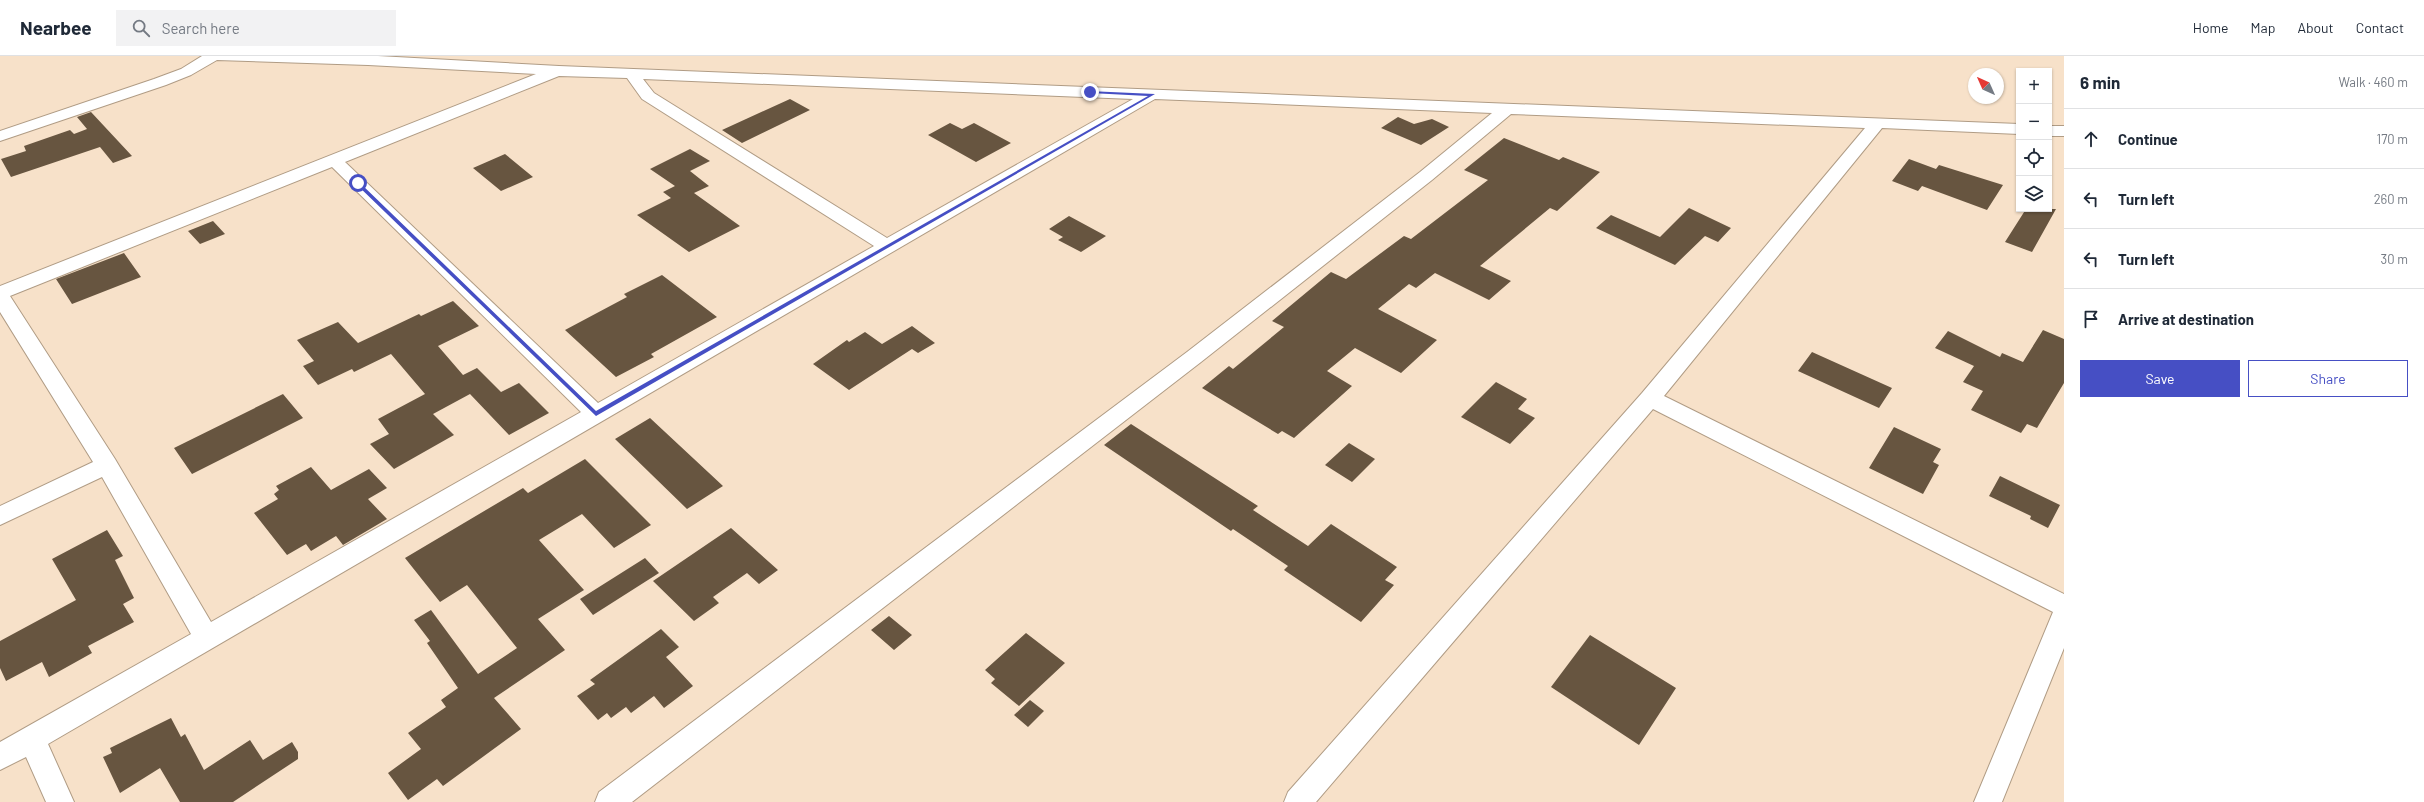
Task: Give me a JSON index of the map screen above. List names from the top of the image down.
{
  "north": "top left",
  "page": {
    "header": "Nearbee",
    "search": "Search here",
    "nav": [
      "Home",
      "Map",
      "About",
      "Contact"
    ],
    "heading": ["6 min", "Walk · 460 m"],
    "map_buttons": ["+", "−"],
    "list": [
      ["Continue", "170 m"],
      ["Turn left", "260 m"],
      ["Turn left", "30 m"],
      "Arrive at destination"
    ],
    "buttons": ["Save", "Share"]
  }
}
